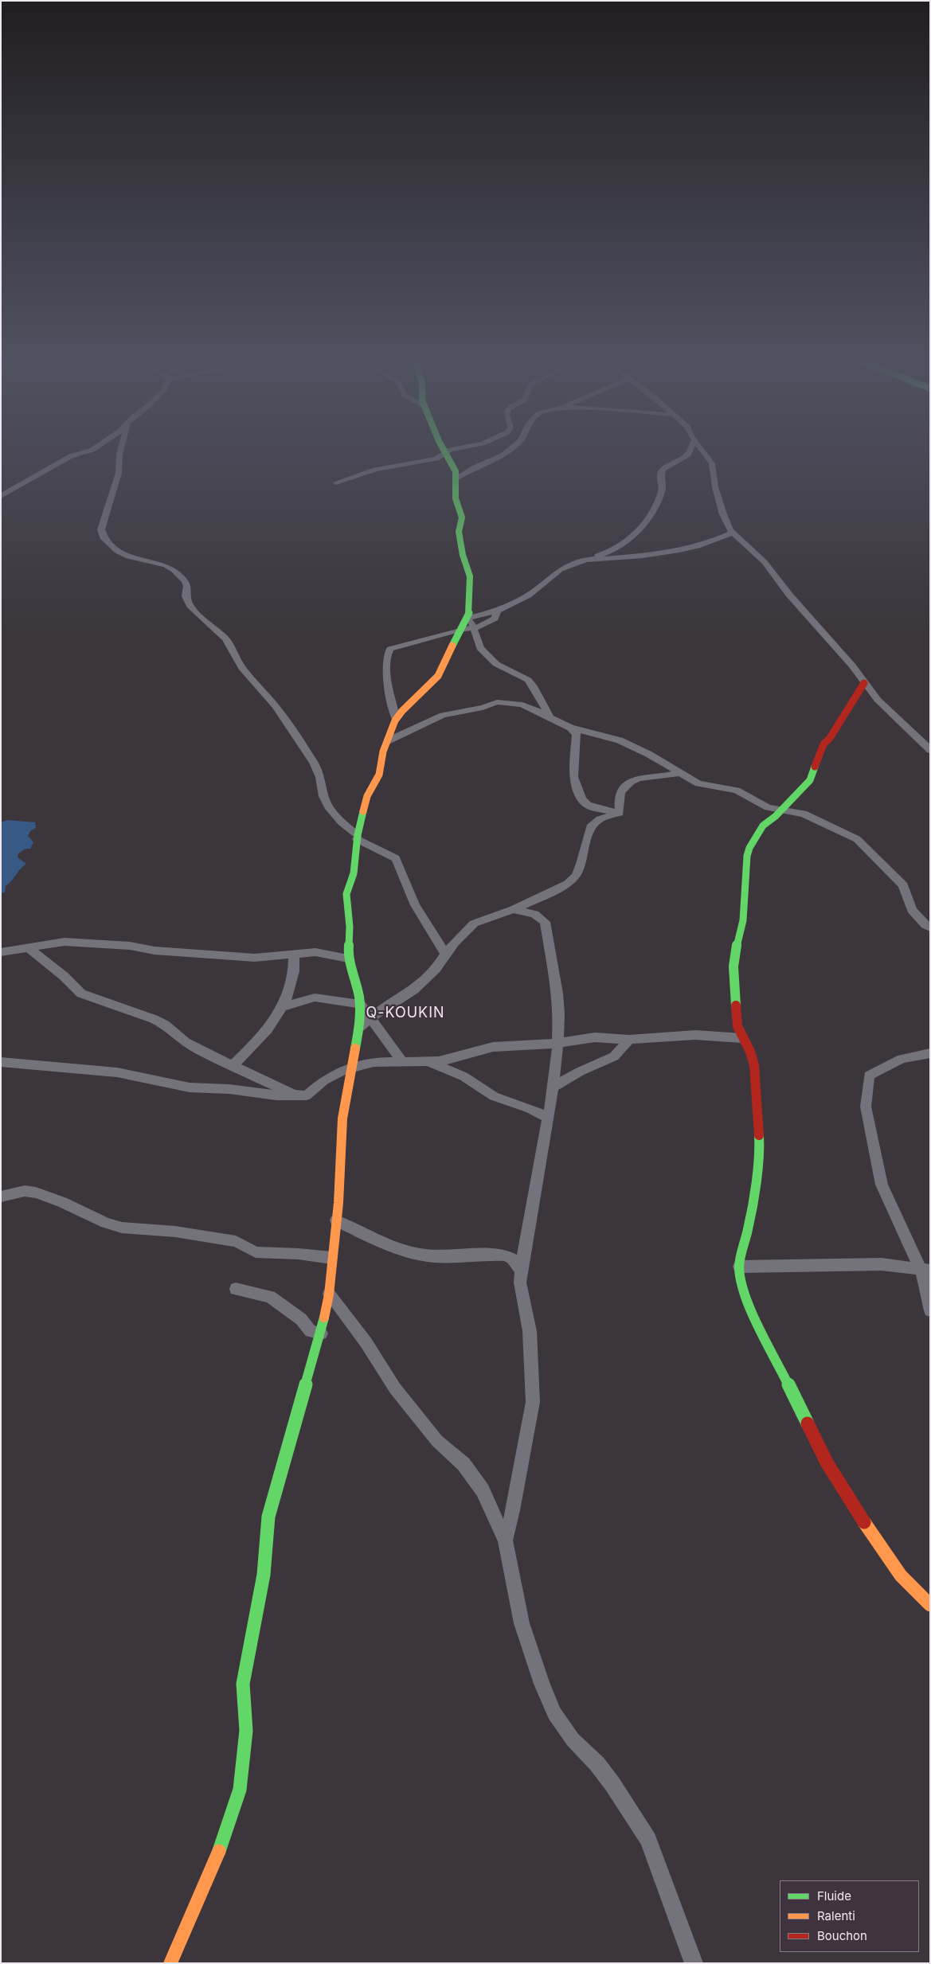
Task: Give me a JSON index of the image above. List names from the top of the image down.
{
  "districts": ["Q-KOUKIN"],
  "legend": ["Fluide", "Ralenti", "Bouchon"]
}
